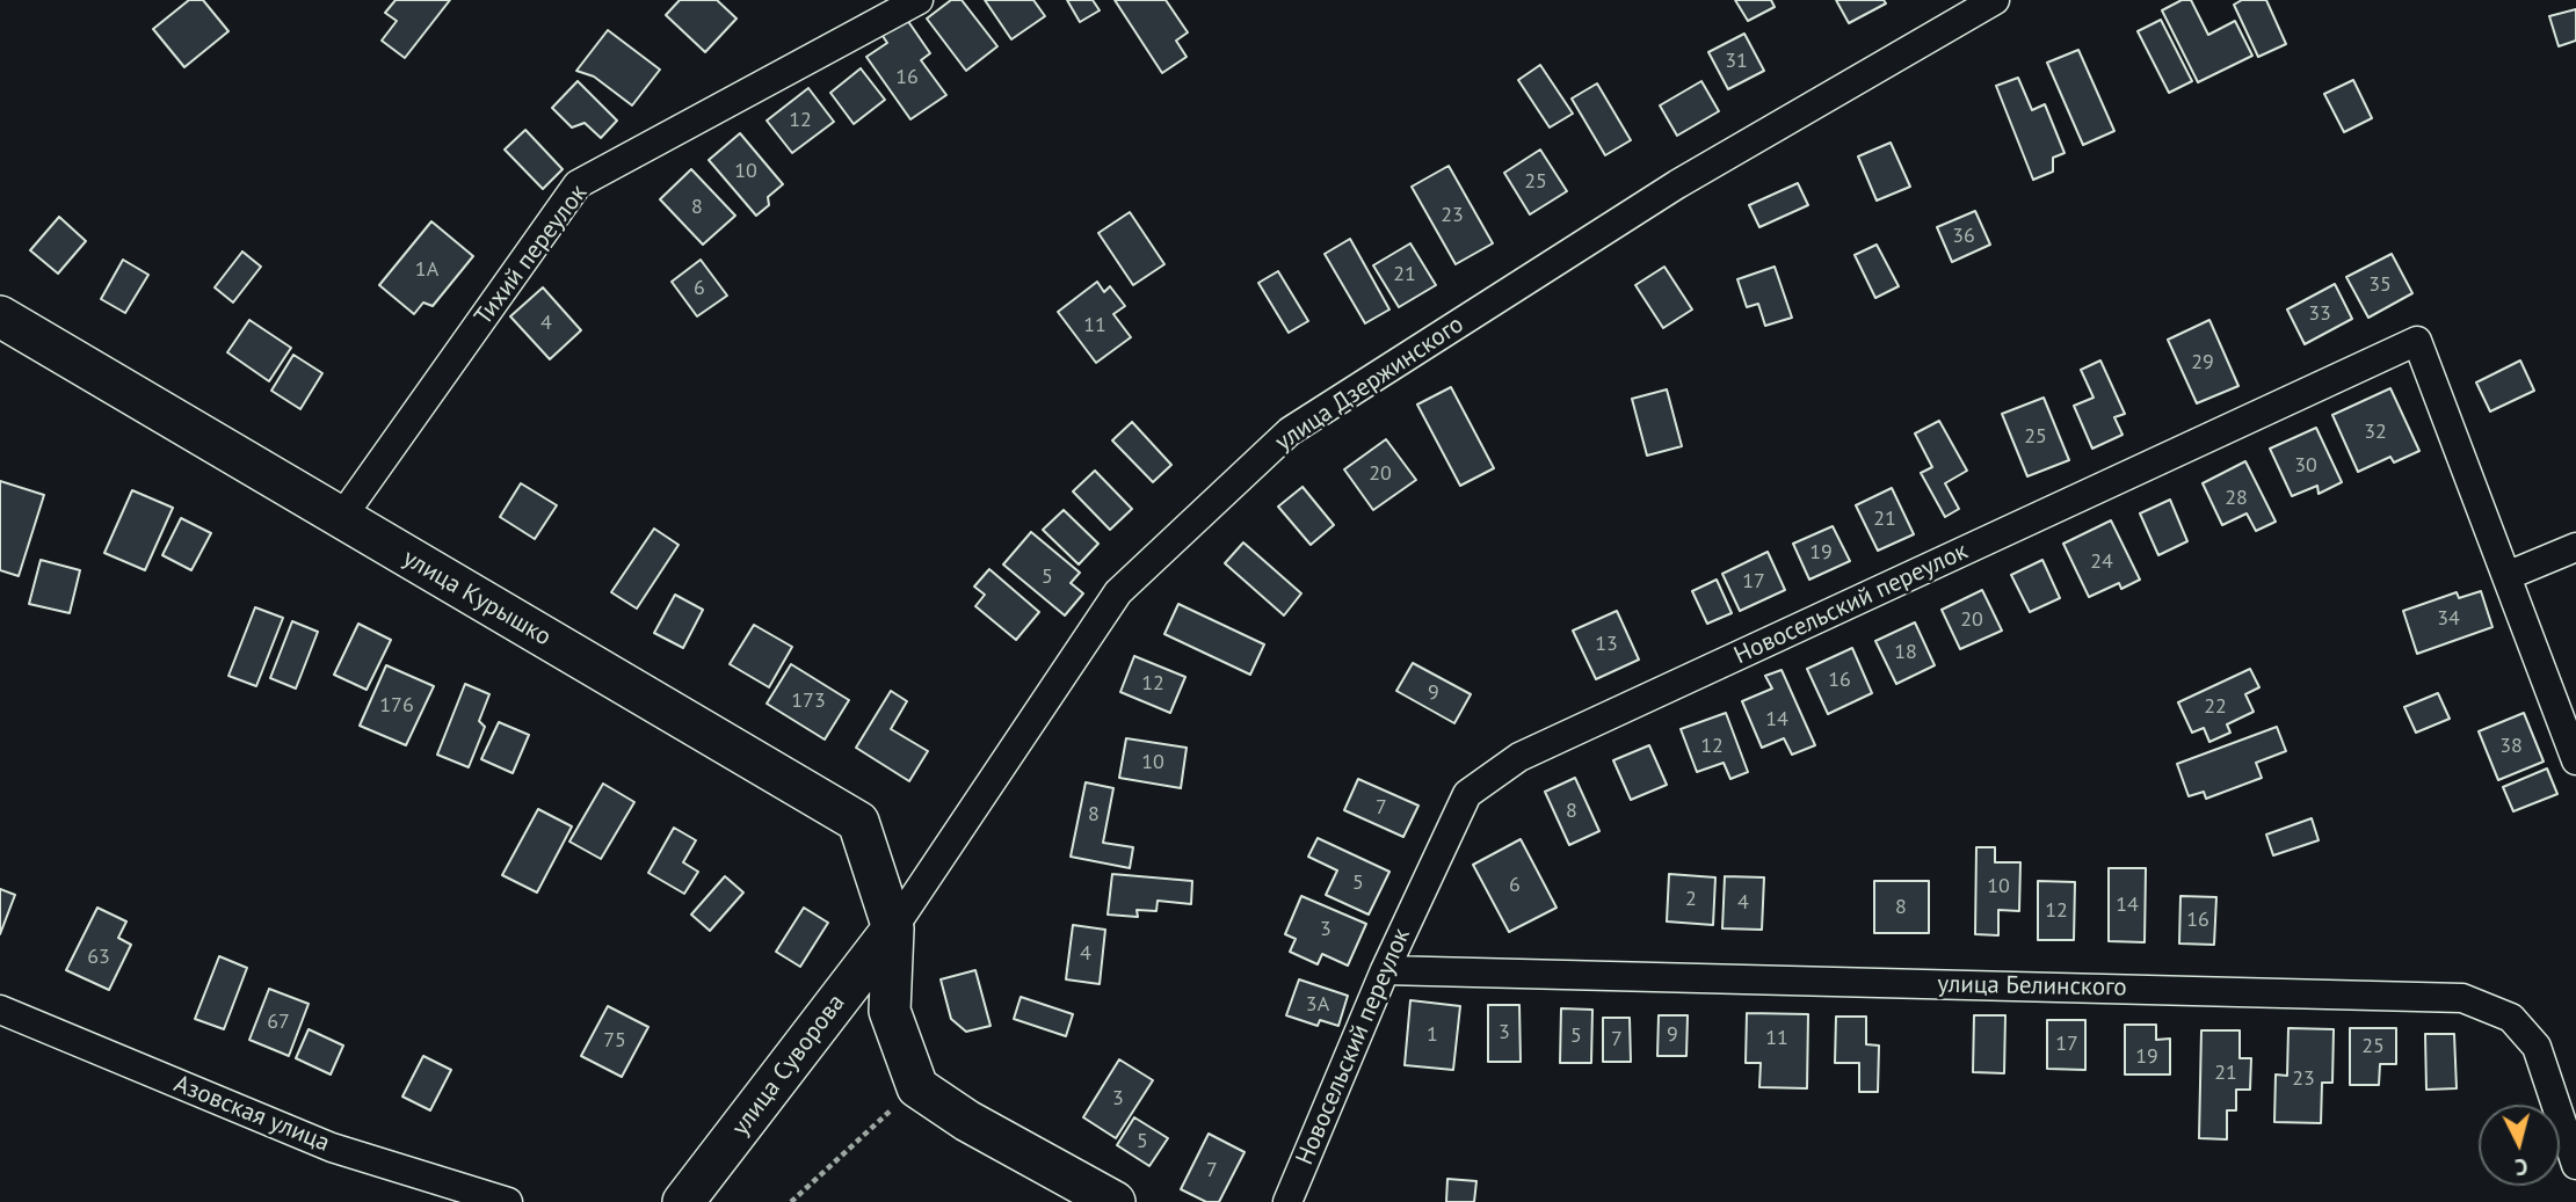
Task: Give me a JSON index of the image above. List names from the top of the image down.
{
  "streets": {
    "street": [
      "Тихий переулок",
      "улица Дзержинского",
      "улица Курышко",
      "Новосельский переулок",
      "улица Белинского",
      "улица Суворова",
      "Азовская улица"
    ]
  },
  "crossings": [
    ["Тихий переулок", "улица Курышко"],
    ["улица Дзержинского", "улица Курышко"],
    ["улица Дзержинского", "улица Суворова"],
    ["улица Курышко", "улица Суворова"],
    ["Новосельский переулок", "улица Белинского"]
  ],
  "house_numbers": [
    "31",
    "16",
    "12",
    "10",
    "25",
    "8",
    "23",
    "36",
    "1А",
    "21",
    "35",
    "6",
    "33",
    "4",
    "11",
    "29",
    "32",
    "25",
    "30",
    "20",
    "28",
    "21",
    "19",
    "24",
    "5",
    "17",
    "34",
    "20",
    "13",
    "18",
    "16",
    "12",
    "9",
    "173",
    "176",
    "22",
    "14",
    "12",
    "38",
    "10",
    "7",
    "8",
    "8",
    "5",
    "6",
    "10",
    "2",
    "4",
    "14",
    "8",
    "12",
    "16",
    "3",
    "4",
    "63",
    "3А",
    "67",
    "3",
    "1",
    "9",
    "5",
    "11",
    "7",
    "75",
    "17",
    "25",
    "19",
    "21",
    "23",
    "3",
    "5",
    "7"
  ],
  "north": "bottom"
}
